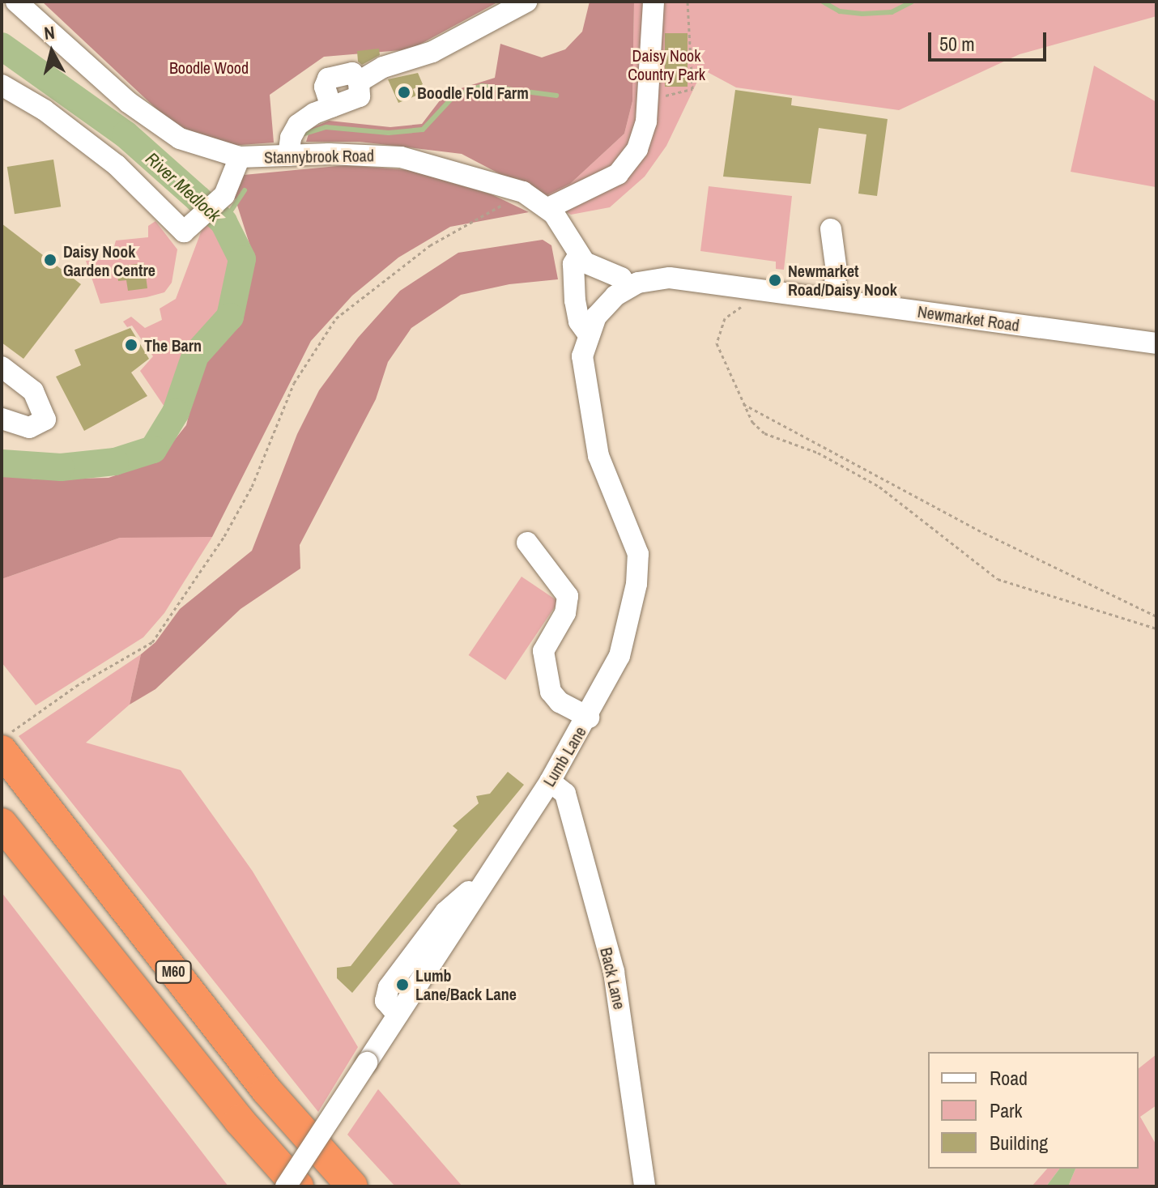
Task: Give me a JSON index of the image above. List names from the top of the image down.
{
  "streets": {
    "highway": ["M60"],
    "street": [
      "Stannybrook Road",
      "Newmarket Road",
      "Lumb Lane",
      "Back Lane"
    ]
  },
  "crossings": [
    ["Newmarket Road", "Lumb Lane"],
    ["Lumb Lane", "Back Lane"]
  ],
  "water": ["River Medlock"],
  "parks": ["Daisy Nook Country Park", "Boodle Wood"],
  "places": [
    "Boodle Fold Farm",
    "Daisy Nook Garden Centre",
    "Newmarket Road/Daisy Nook",
    "The Barn",
    "Lumb Lane/Back Lane"
  ],
  "legend": ["Road", "Park", "Building"],
  "scale_bar": "50 m",
  "north": "top"
}
